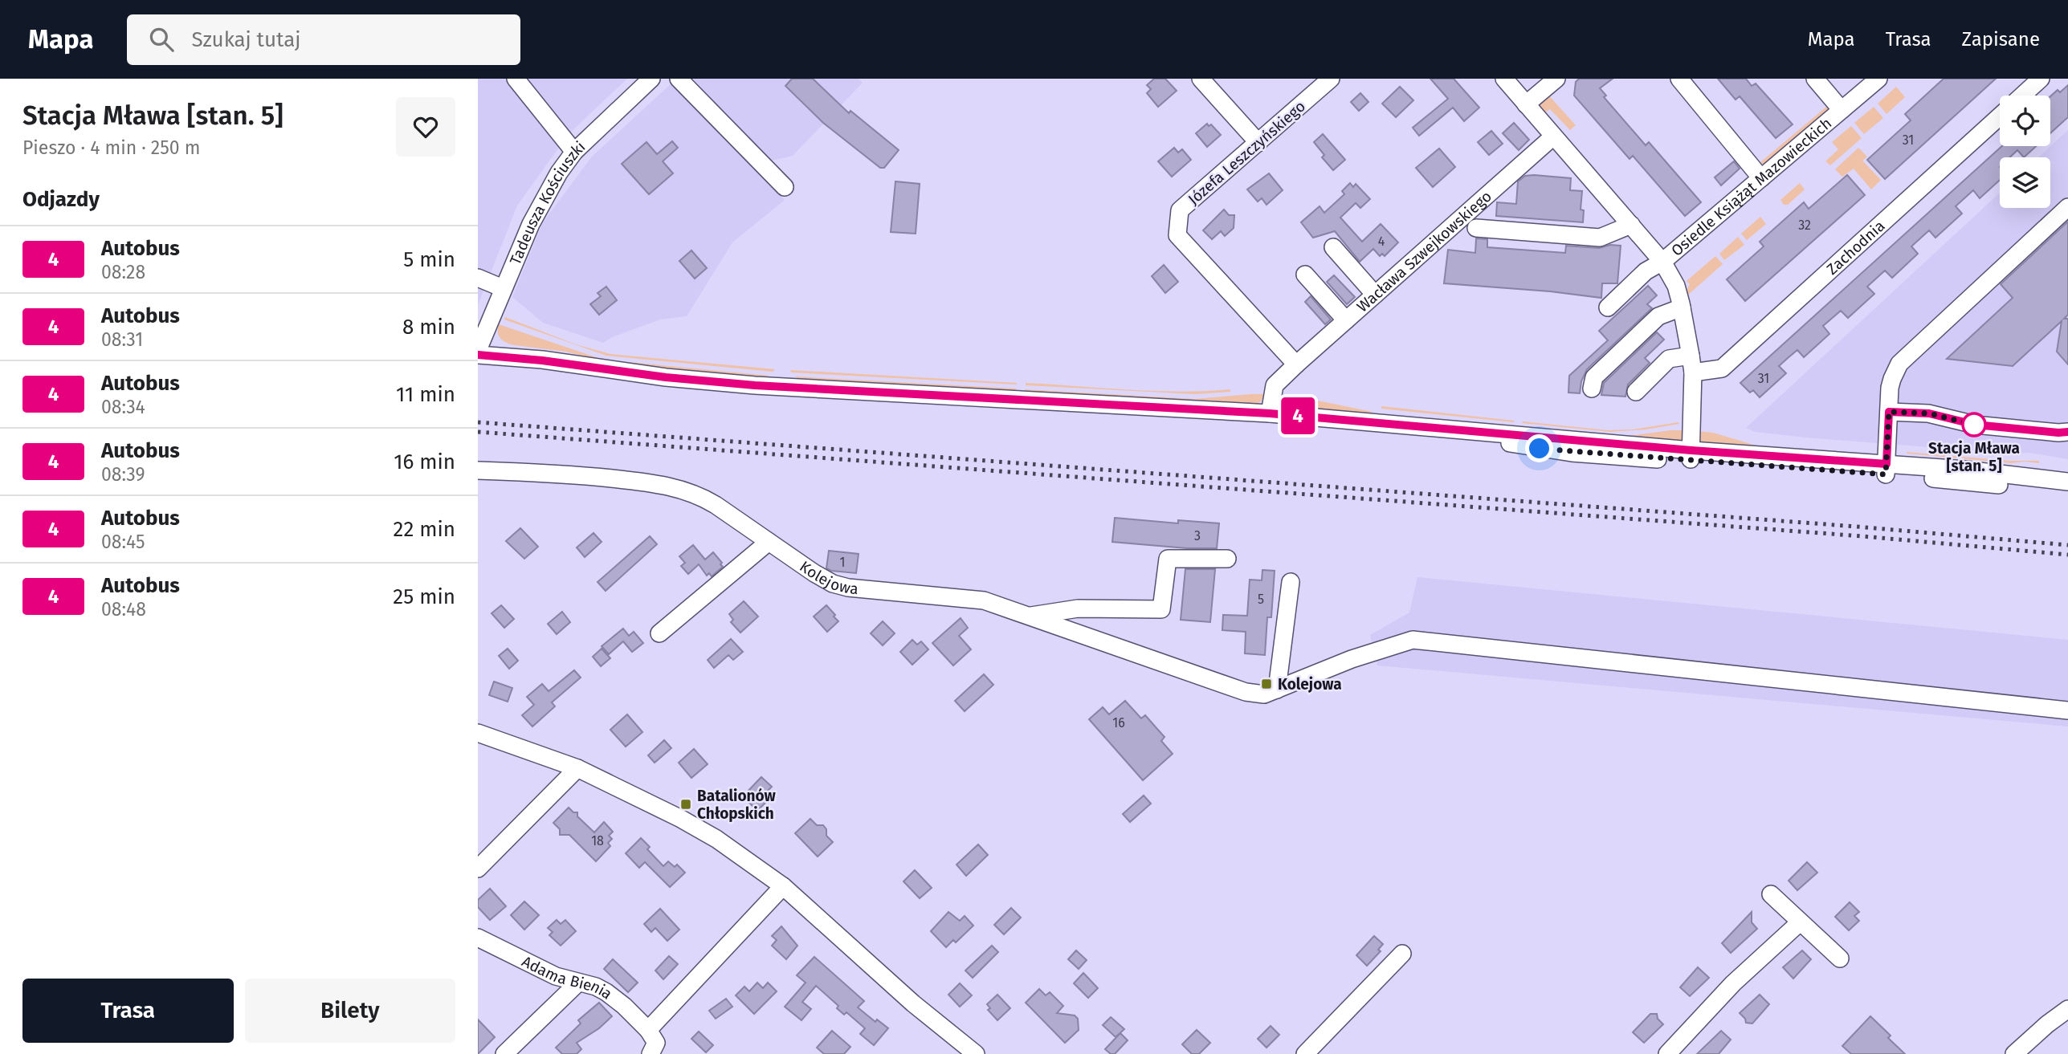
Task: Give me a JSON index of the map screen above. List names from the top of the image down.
{
  "streets": {
    "street": [
      "Józefa Leszczyńskiego",
      "Osiedle Książąt Mazowieckich",
      "Tadeusza Kościuszki",
      "Zachodnia",
      "Wacława Szwejkowskiego",
      "Kolejowa",
      "Adama Bienia"
    ]
  },
  "crossings": [
    ["Józefa Leszczyńskiego", "Wacława Szwejkowskiego"]
  ],
  "places": {
    "other": ["Stacja Mława [stan. 5]"],
    "transit": ["Kolejowa", "Batalionów Chłopskich"]
  },
  "lines": ["bus line 4"],
  "house_numbers": [
    "31",
    "32",
    "4",
    "31",
    "3",
    "1",
    "5",
    "16",
    "18"
  ],
  "page": {
    "header": "Mapa",
    "search": "Szukaj tutaj",
    "nav": ["Mapa", "Trasa", "Zapisane"],
    "heading": [
      ["Stacja Mława [stan. 5]", "Pieszo · 4 min · 250 m"],
      "Odjazdy"
    ],
    "on_map": "4",
    "list": [
      {
        "mark": "4",
        "name": "Autobus",
        "note": "08:28",
        "value": "5 min"
      },
      {
        "mark": "4",
        "name": "Autobus",
        "note": "08:31",
        "value": "8 min"
      },
      {
        "mark": "4",
        "name": "Autobus",
        "note": "08:34",
        "value": "11 min"
      },
      {
        "mark": "4",
        "name": "Autobus",
        "note": "08:39",
        "value": "16 min"
      },
      {
        "mark": "4",
        "name": "Autobus",
        "note": "08:45",
        "value": "22 min"
      },
      {
        "mark": "4",
        "name": "Autobus",
        "note": "08:48",
        "value": "25 min"
      }
    ],
    "buttons": ["Trasa", "Bilety"]
  }
}
